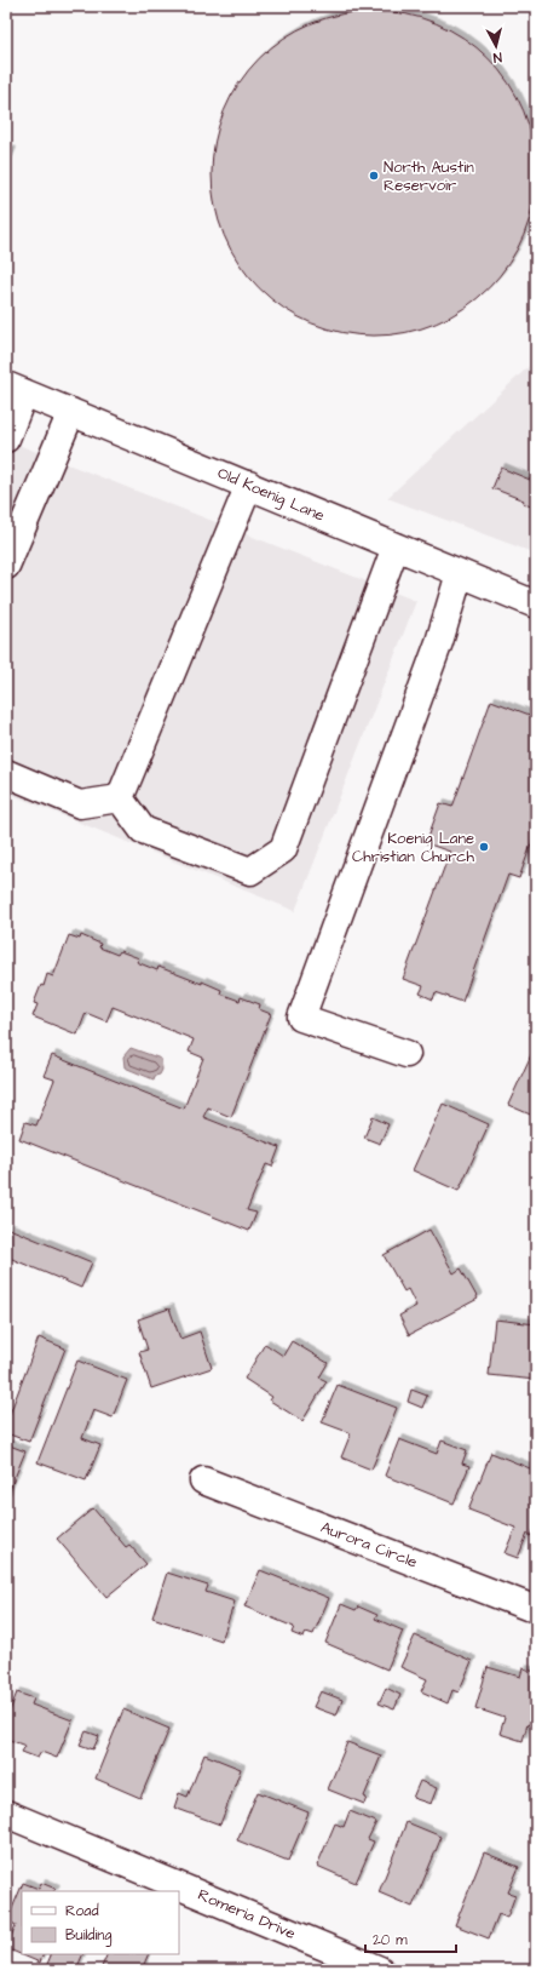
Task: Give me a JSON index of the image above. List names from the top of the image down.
{
  "streets": {
    "street": ["Old Koenig Lane", "Aurora Circle", "Romeria Drive"]
  },
  "places": ["North Austin Reservoir", "Koenig Lane Christian Church"],
  "legend": ["Road", "Building"],
  "scale_bar": "20 m",
  "north": "bottom"
}
